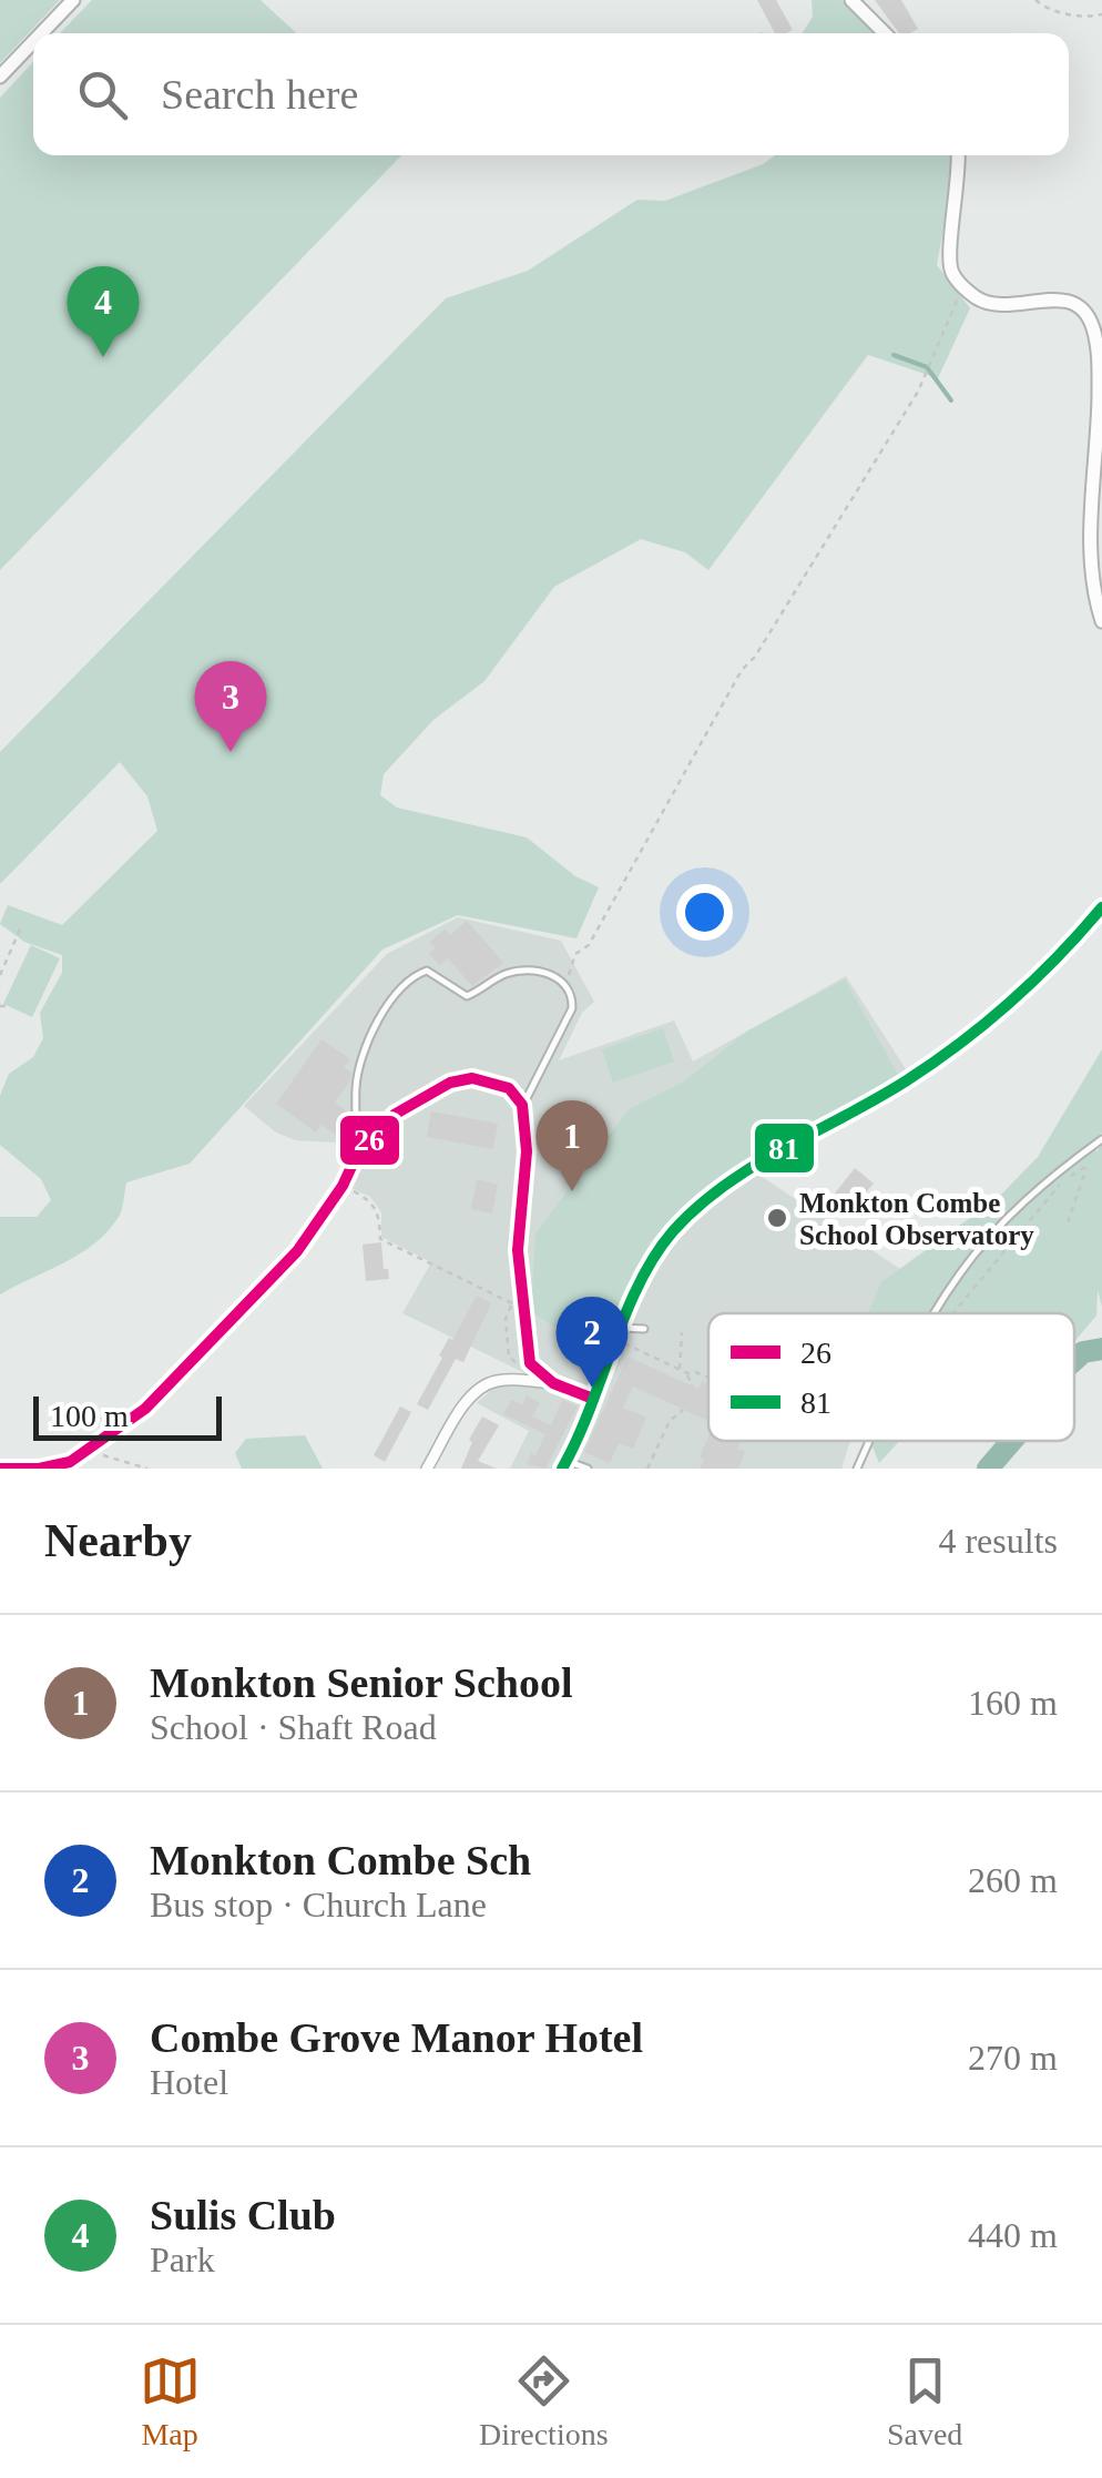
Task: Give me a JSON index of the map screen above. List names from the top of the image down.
{
  "places": ["Monkton Combe School Observatory"],
  "lines": ["transit line 81", "transit line 26"],
  "legend": ["26", "81"],
  "scale_bar": "100 m",
  "page": {
    "search": "Search here",
    "pins": [
      "4",
      "3",
      "1",
      "2"
    ],
    "scale": "100 m",
    "heading": ["Nearby", "4 results"],
    "list": [
      {
        "mark": "1",
        "name": "Monkton Senior School",
        "note": "School · Shaft Road",
        "value": "160 m"
      },
      {
        "mark": "2",
        "name": "Monkton Combe Sch",
        "note": "Bus stop · Church Lane",
        "value": "260 m"
      },
      {
        "mark": "3",
        "name": "Combe Grove Manor Hotel",
        "note": "Hotel",
        "value": "270 m"
      },
      {
        "mark": "4",
        "name": "Sulis Club",
        "note": "Park",
        "value": "440 m"
      }
    ],
    "nav": ["Map", "Directions", "Saved"]
  }
}
